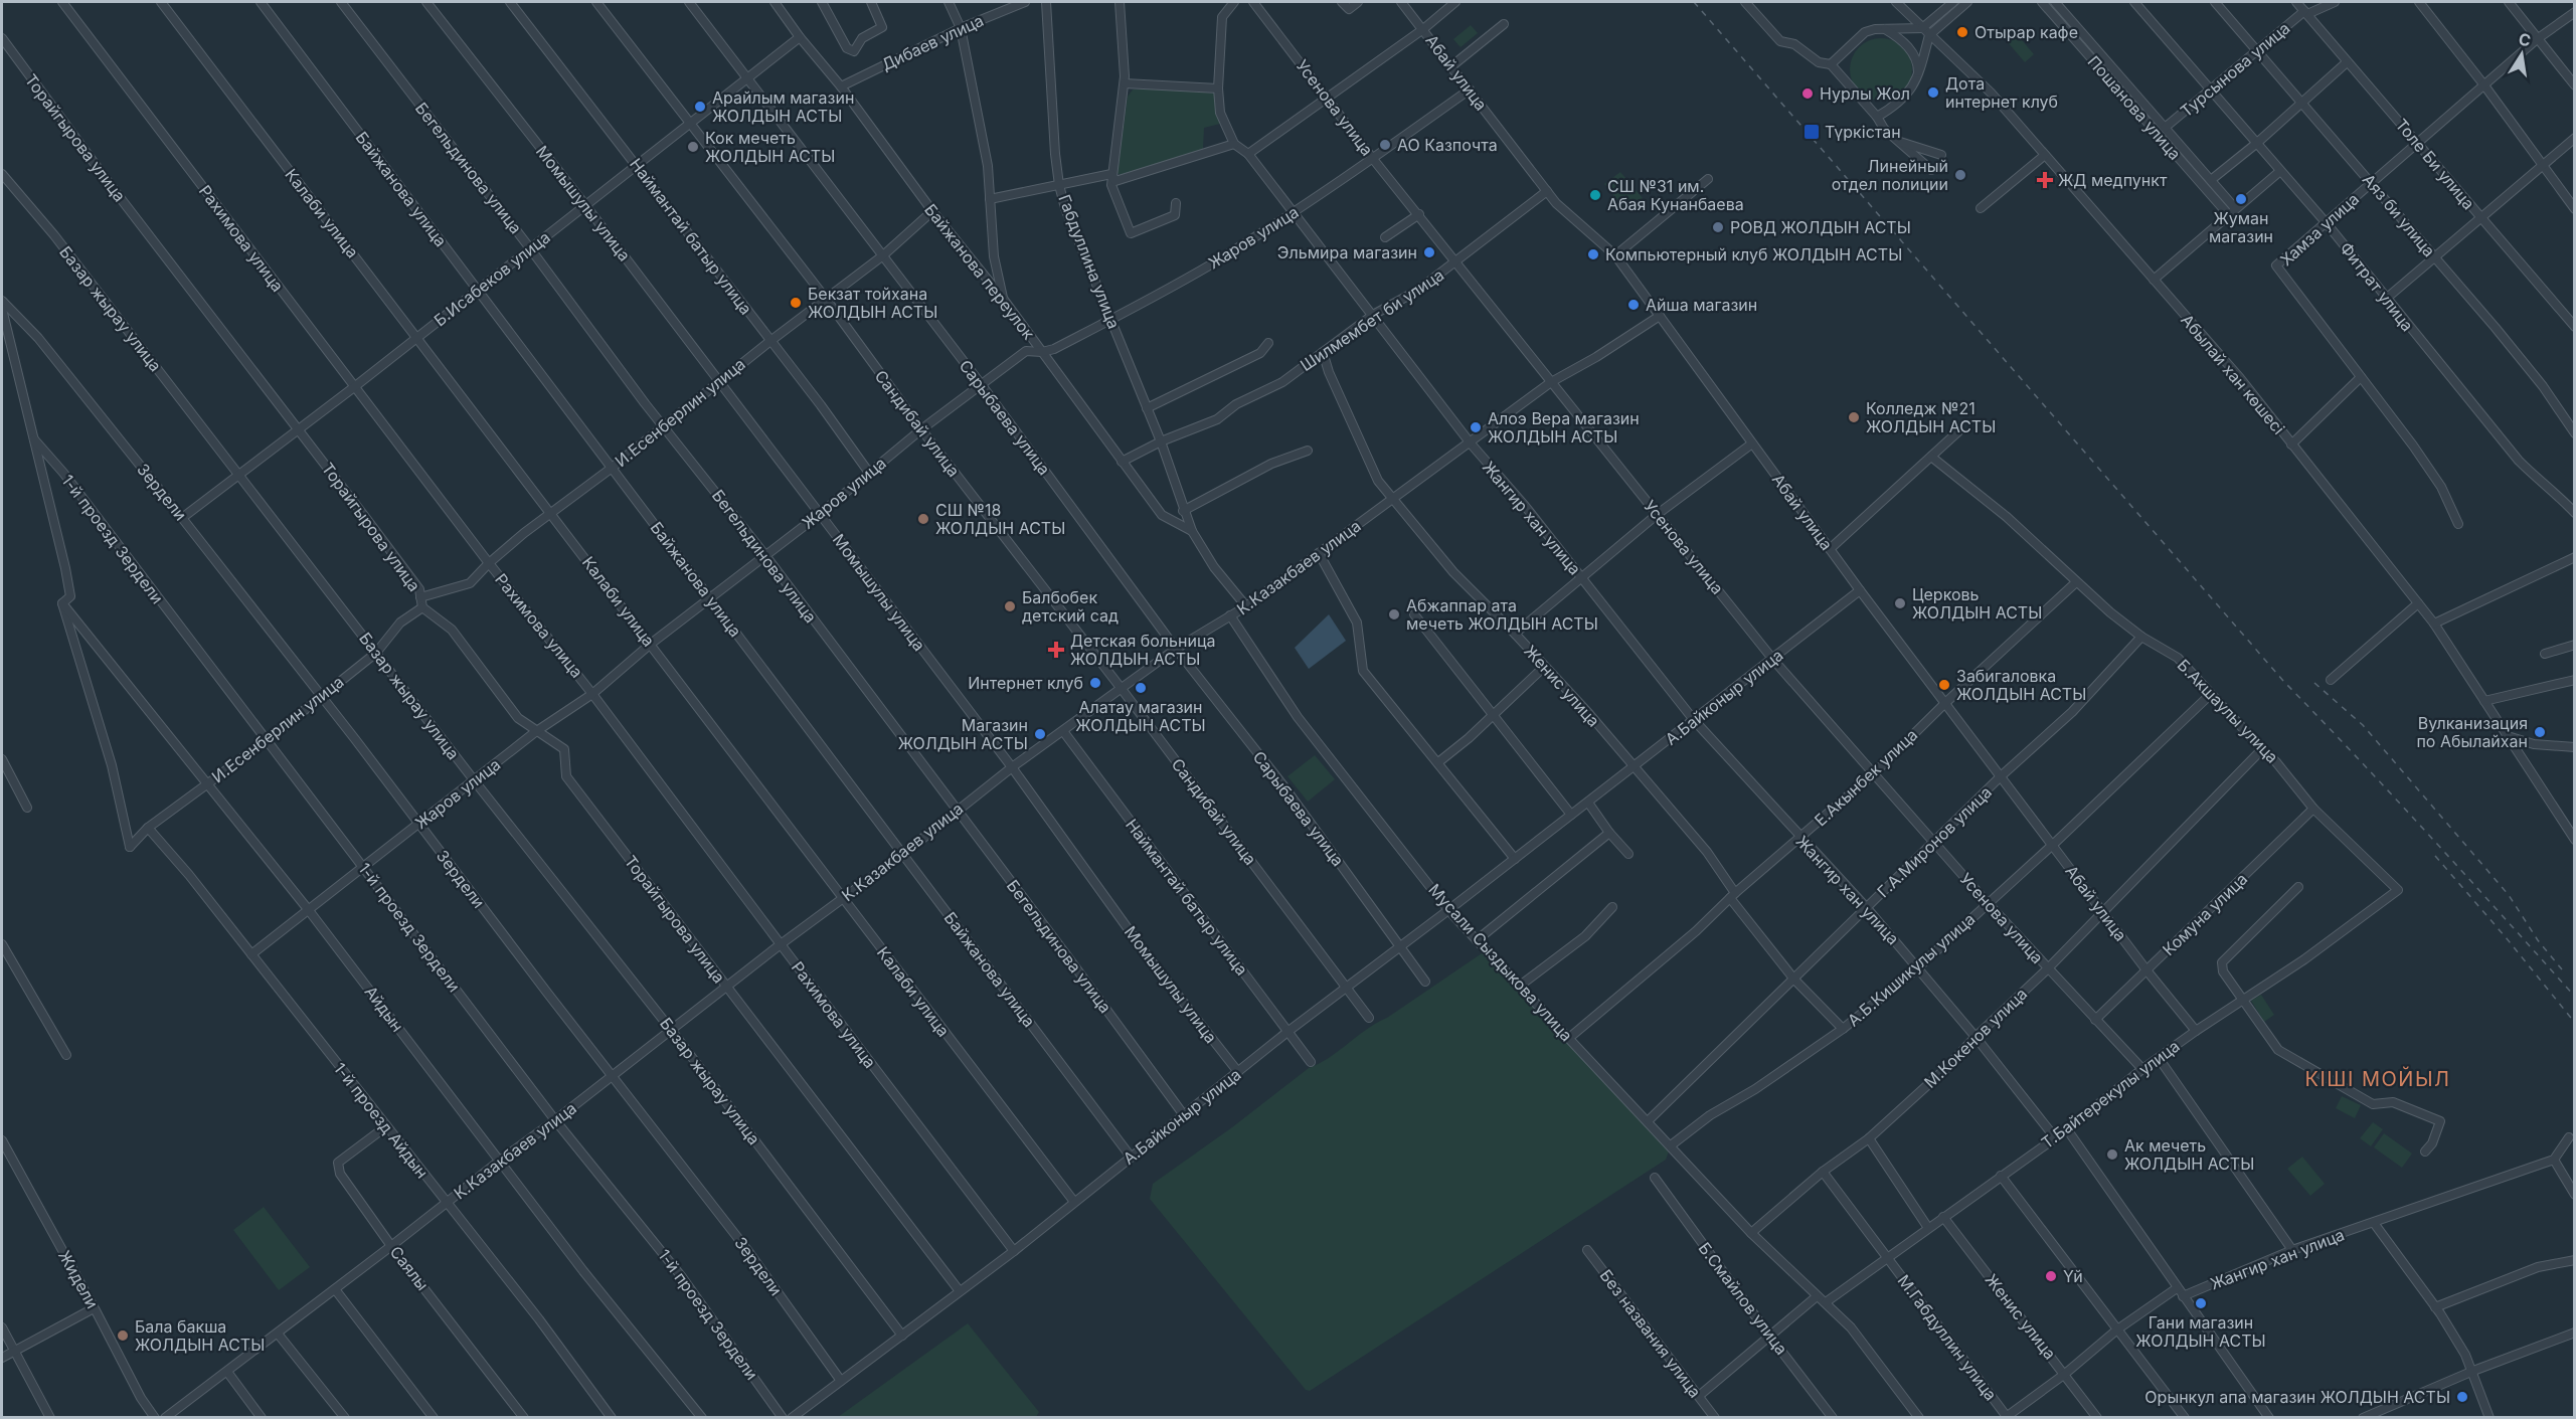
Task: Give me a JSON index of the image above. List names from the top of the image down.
{
  "streets": {
    "street": [
      "Дибаев улица",
      "Турсынова улица",
      "Абай улица",
      "Усенова улица",
      "Пошанова улица",
      "Торайгырова улица",
      "Толе Би улица",
      "Бегельдинова улица",
      "Байжанова улица",
      "Момышулы улица",
      "Калаби улица",
      "Аяз би улица",
      "Хамза улица",
      "Наймантай батыр улица",
      "Жаров улица",
      "Рахимова улица",
      "Габдуллина улица",
      "Байжанова переулок",
      "Б.Исабеков улица",
      "Фитрат улица",
      "Базар жырау улица",
      "Шилмембет би улица",
      "Абылай хан көшесі",
      "И.Есенберлин улица",
      "Сарыбаева улица",
      "Сандибай улица",
      "Зердели",
      "Жангир хан улица",
      "1-й проезд Зердели",
      "К.Казакбаев улица",
      "Женис улица",
      "А.Байконыр улица",
      "Б.Акшаулы улица",
      "Е.Акынбек улица",
      "Г.А.Миронов улица",
      "Комуна улица",
      "Мусали Сыздыкова улица",
      "А.Б.Кишикулы улица",
      "Айдын",
      "М.Кокенов улица",
      "Т.Байтерекулы улица",
      "1-й проезд Айдын",
      "Саялы",
      "Жидели",
      "Б.Смайлов улица",
      "Без названия улица",
      "М.Габдуллин улица"
    ]
  },
  "crossings": [
    ["Дибаев улица", "Байжанова переулок"],
    ["Турсынова улица", "Пошанова улица"],
    ["Турсынова улица", "Толе Би улица"],
    ["Турсынова улица", "Аяз би улица"],
    ["Турсынова улица", "Фитрат улица"],
    ["Абай улица", "Жаров улица"],
    ["Абай улица", "Шилмембет би улица"],
    ["Абай улица", "К.Казакбаев улица"],
    ["Абай улица", "А.Байконыр улица"],
    ["Абай улица", "Е.Акынбек улица"],
    ["Абай улица", "Г.А.Миронов улица"],
    ["Абай улица", "Комуна улица"],
    ["Абай улица", "А.Б.Кишикулы улица"],
    ["Абай улица", "М.Кокенов улица"],
    ["Абай улица", "Т.Байтерекулы улица"],
    ["Усенова улица", "Жаров улица"],
    ["Усенова улица", "Шилмембет би улица"],
    ["Усенова улица", "К.Казакбаев улица"],
    ["Усенова улица", "А.Байконыр улица"],
    ["Усенова улица", "Е.Акынбек улица"],
    ["Усенова улица", "Г.А.Миронов улица"],
    ["Усенова улица", "Комуна улица"],
    ["Усенова улица", "А.Б.Кишикулы улица"],
    ["Усенова улица", "М.Кокенов улица"],
    ["Усенова улица", "Т.Байтерекулы улица"],
    ["Торайгырова улица", "Жаров улица"],
    ["Торайгырова улица", "Б.Исабеков улица"],
    ["Торайгырова улица", "И.Есенберлин улица"],
    ["Торайгырова улица", "К.Казакбаев улица"],
    ["Торайгырова улица", "А.Байконыр улица"],
    ["Толе Би улица", "Хамза улица"],
    ["Бегельдинова улица", "Жаров улица"],
    ["Бегельдинова улица", "Б.Исабеков улица"],
    ["Бегельдинова улица", "И.Есенберлин улица"],
    ["Бегельдинова улица", "К.Казакбаев улица"],
    ["Бегельдинова улица", "А.Байконыр улица"],
    ["Байжанова улица", "Жаров улица"],
    ["Байжанова улица", "Б.Исабеков улица"],
    ["Байжанова улица", "И.Есенберлин улица"],
    ["Байжанова улица", "К.Казакбаев улица"],
    ["Байжанова улица", "А.Байконыр улица"],
    ["Момышулы улица", "Жаров улица"],
    ["Момышулы улица", "Б.Исабеков улица"],
    ["Момышулы улица", "И.Есенберлин улица"],
    ["Момышулы улица", "К.Казакбаев улица"],
    ["Момышулы улица", "А.Байконыр улица"],
    ["Калаби улица", "Жаров улица"],
    ["Калаби улица", "Б.Исабеков улица"],
    ["Калаби улица", "И.Есенберлин улица"],
    ["Калаби улица", "К.Казакбаев улица"],
    ["Калаби улица", "А.Байконыр улица"],
    ["Аяз би улица", "Хамза улица"],
    ["Хамза улица", "Фитрат улица"],
    ["Наймантай батыр улица", "Жаров улица"],
    ["Наймантай батыр улица", "Б.Исабеков улица"],
    ["Наймантай батыр улица", "И.Есенберлин улица"],
    ["Наймантай батыр улица", "К.Казакбаев улица"],
    ["Наймантай батыр улица", "А.Байконыр улица"],
    ["Жаров улица", "Рахимова улица"],
    ["Жаров улица", "Габдуллина улица"],
    ["Жаров улица", "Байжанова переулок"],
    ["Жаров улица", "Базар жырау улица"],
    ["Жаров улица", "Сарыбаева улица"],
    ["Жаров улица", "Сандибай улица"],
    ["Жаров улица", "Зердели"],
    ["Жаров улица", "Жангир хан улица"],
    ["Жаров улица", "1-й проезд Зердели"],
    ["Жаров улица", "Айдын"],
    ["Жаров улица", "1-й проезд Айдын"],
    ["Рахимова улица", "Б.Исабеков улица"],
    ["Рахимова улица", "И.Есенберлин улица"],
    ["Рахимова улица", "К.Казакбаев улица"],
    ["Рахимова улица", "А.Байконыр улица"],
    ["Габдуллина улица", "Байжанова переулок"],
    ["Габдуллина улица", "Шилмембет би улица"],
    ["Байжанова переулок", "Б.Исабеков улица"],
    ["Байжанова переулок", "Шилмембет би улица"],
    ["Байжанова переулок", "И.Есенберлин улица"],
    ["Б.Исабеков улица", "Базар жырау улица"],
    ["Б.Исабеков улица", "Сарыбаева улица"],
    ["Б.Исабеков улица", "Сандибай улица"],
    ["Б.Исабеков улица", "Зердели"],
    ["Базар жырау улица", "И.Есенберлин улица"],
    ["Базар жырау улица", "К.Казакбаев улица"],
    ["Базар жырау улица", "А.Байконыр улица"],
    ["Шилмембет би улица", "Жангир хан улица"],
    ["Шилмембет би улица", "Женис улица"],
    ["И.Есенберлин улица", "Сарыбаева улица"],
    ["И.Есенберлин улица", "Сандибай улица"],
    ["И.Есенберлин улица", "Зердели"],
    ["И.Есенберлин улица", "1-й проезд Зердели"],
    ["И.Есенберлин улица", "Айдын"],
    ["И.Есенберлин улица", "1-й проезд Айдын"],
    ["Сарыбаева улица", "К.Казакбаев улица"],
    ["Сарыбаева улица", "А.Байконыр улица"],
    ["Сандибай улица", "К.Казакбаев улица"],
    ["Сандибай улица", "А.Байконыр улица"],
    ["Зердели", "К.Казакбаев улица"],
    ["Зердели", "А.Байконыр улица"],
    ["Жангир хан улица", "К.Казакбаев улица"],
    ["Жангир хан улица", "А.Байконыр улица"],
    ["Жангир хан улица", "Е.Акынбек улица"],
    ["Жангир хан улица", "Г.А.Миронов улица"],
    ["Жангир хан улица", "А.Б.Кишикулы улица"],
    ["Жангир хан улица", "М.Кокенов улица"],
    ["Жангир хан улица", "Т.Байтерекулы улица"],
    ["1-й проезд Зердели", "К.Казакбаев улица"],
    ["К.Казакбаев улица", "Женис улица"],
    ["К.Казакбаев улица", "Мусали Сыздыкова улица"],
    ["К.Казакбаев улица", "Айдын"],
    ["К.Казакбаев улица", "1-й проезд Айдын"],
    ["К.Казакбаев улица", "Саялы"],
    ["Женис улица", "А.Байконыр улица"],
    ["Женис улица", "Е.Акынбек улица"],
    ["Женис улица", "Г.А.Миронов улица"],
    ["Женис улица", "А.Б.Кишикулы улица"],
    ["Женис улица", "Т.Байтерекулы улица"],
    ["А.Байконыр улица", "Мусали Сыздыкова улица"],
    ["Б.Акшаулы улица", "Е.Акынбек улица"],
    ["Б.Акшаулы улица", "Г.А.Миронов улица"],
    ["Б.Акшаулы улица", "Комуна улица"],
    ["Б.Акшаулы улица", "А.Б.Кишикулы улица"],
    ["Б.Акшаулы улица", "М.Кокенов улица"],
    ["Б.Акшаулы улица", "Т.Байтерекулы улица"],
    ["Е.Акынбек улица", "Мусали Сыздыкова улица"],
    ["Г.А.Миронов улица", "Мусали Сыздыкова улица"],
    ["Мусали Сыздыкова улица", "А.Б.Кишикулы улица"],
    ["Мусали Сыздыкова улица", "М.Кокенов улица"],
    ["Мусали Сыздыкова улица", "Т.Байтерекулы улица"],
    ["М.Кокенов улица", "М.Габдуллин улица"],
    ["Т.Байтерекулы улица", "М.Габдуллин улица"],
    ["1-й проезд Айдын", "Саялы"]
  ],
  "districts": ["КІШІ МОЙЫЛ"],
  "places": {
    "other": [
      "Отырар кафе",
      "Дота интернет клуб",
      "Нурлы Жол",
      "Арайлым магазин ЖОЛДЫН АСТЫ",
      "АО Казпочта",
      "Кок мечеть ЖОЛДЫН АСТЫ",
      "Линейный отдел полиции",
      "СШ №31 им. Абая Кунанбаева",
      "Жуман магазин",
      "РОВД ЖОЛДЫН АСТЫ",
      "Эльмира магазин",
      "Компьютерный клуб ЖОЛДЫН АСТЫ",
      "Бекзат тойхана ЖОЛДЫН АСТЫ",
      "Айша магазин",
      "Колледж №21 ЖОЛДЫН АСТЫ",
      "Алоэ Вера магазин ЖОЛДЫН АСТЫ",
      "СШ №18 ЖОЛДЫН АСТЫ",
      "Церковь ЖОЛДЫН АСТЫ",
      "Балбобек детский сад",
      "Абжаппар ата мечеть ЖОЛДЫН АСТЫ",
      "Интернет клуб",
      "Забигаловка ЖОЛДЫН АСТЫ",
      "Алатау магазин ЖОЛДЫН АСТЫ",
      "Вулканизация по Абылайхан",
      "Магазин ЖОЛДЫН АСТЫ",
      "Ак мечеть ЖОЛДЫН АСТЫ",
      "Үй",
      "Гани магазин ЖОЛДЫН АСТЫ",
      "Бала бакша ЖОЛДЫН АСТЫ",
      "Орынкул апа магазин ЖОЛДЫН АСТЫ"
    ],
    "transit": ["Түркістан"],
    "health": ["ЖД медпункт", "Детская больница ЖОЛДЫН АСТЫ"]
  },
  "north": "top"
}
